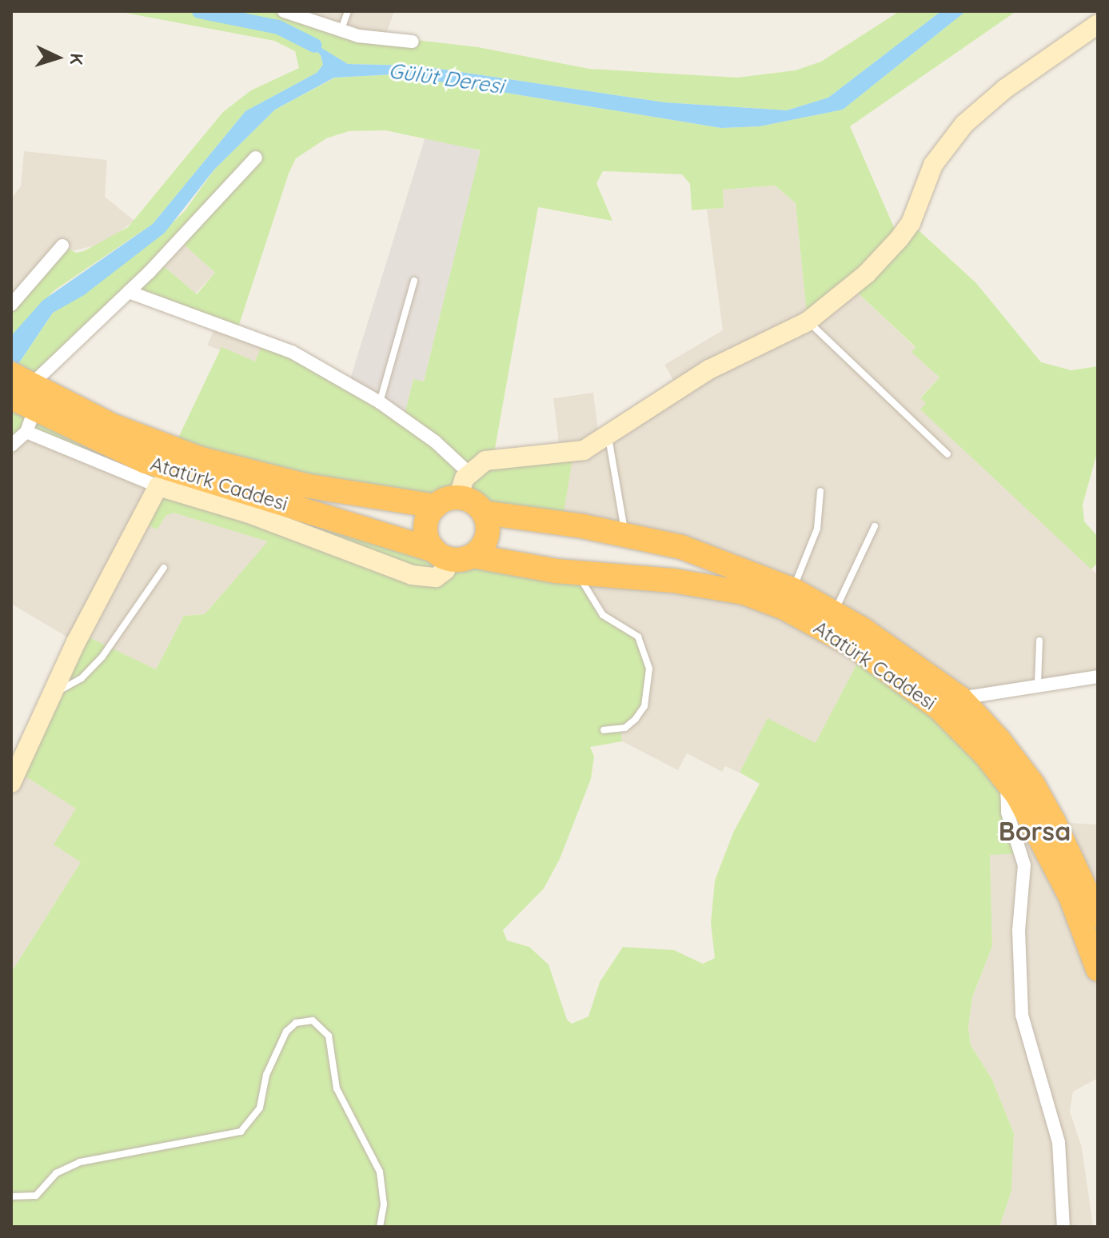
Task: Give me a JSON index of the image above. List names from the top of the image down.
{
  "streets": {
    "highway": ["Atatürk Caddesi"]
  },
  "districts": ["Borsa"],
  "water": ["Gülüt Deresi"],
  "north": "right"
}
